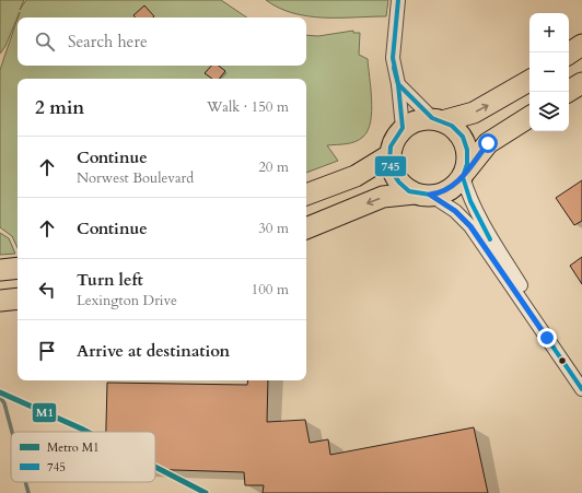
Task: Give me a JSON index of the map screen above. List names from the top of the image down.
{
  "lines": ["transit line 745", "metro line M1"],
  "legend": ["Metro M1", "745"],
  "page": {
    "map_buttons": ["+", "−"],
    "search": "Search here",
    "heading": ["2 min", "Walk · 150 m"],
    "list": [
      ["Continue", "Norwest Boulevard", "20 m"],
      ["Continue", "30 m"],
      ["Turn left", "Lexington Drive", "100 m"],
      "Arrive at destination"
    ]
  }
}
